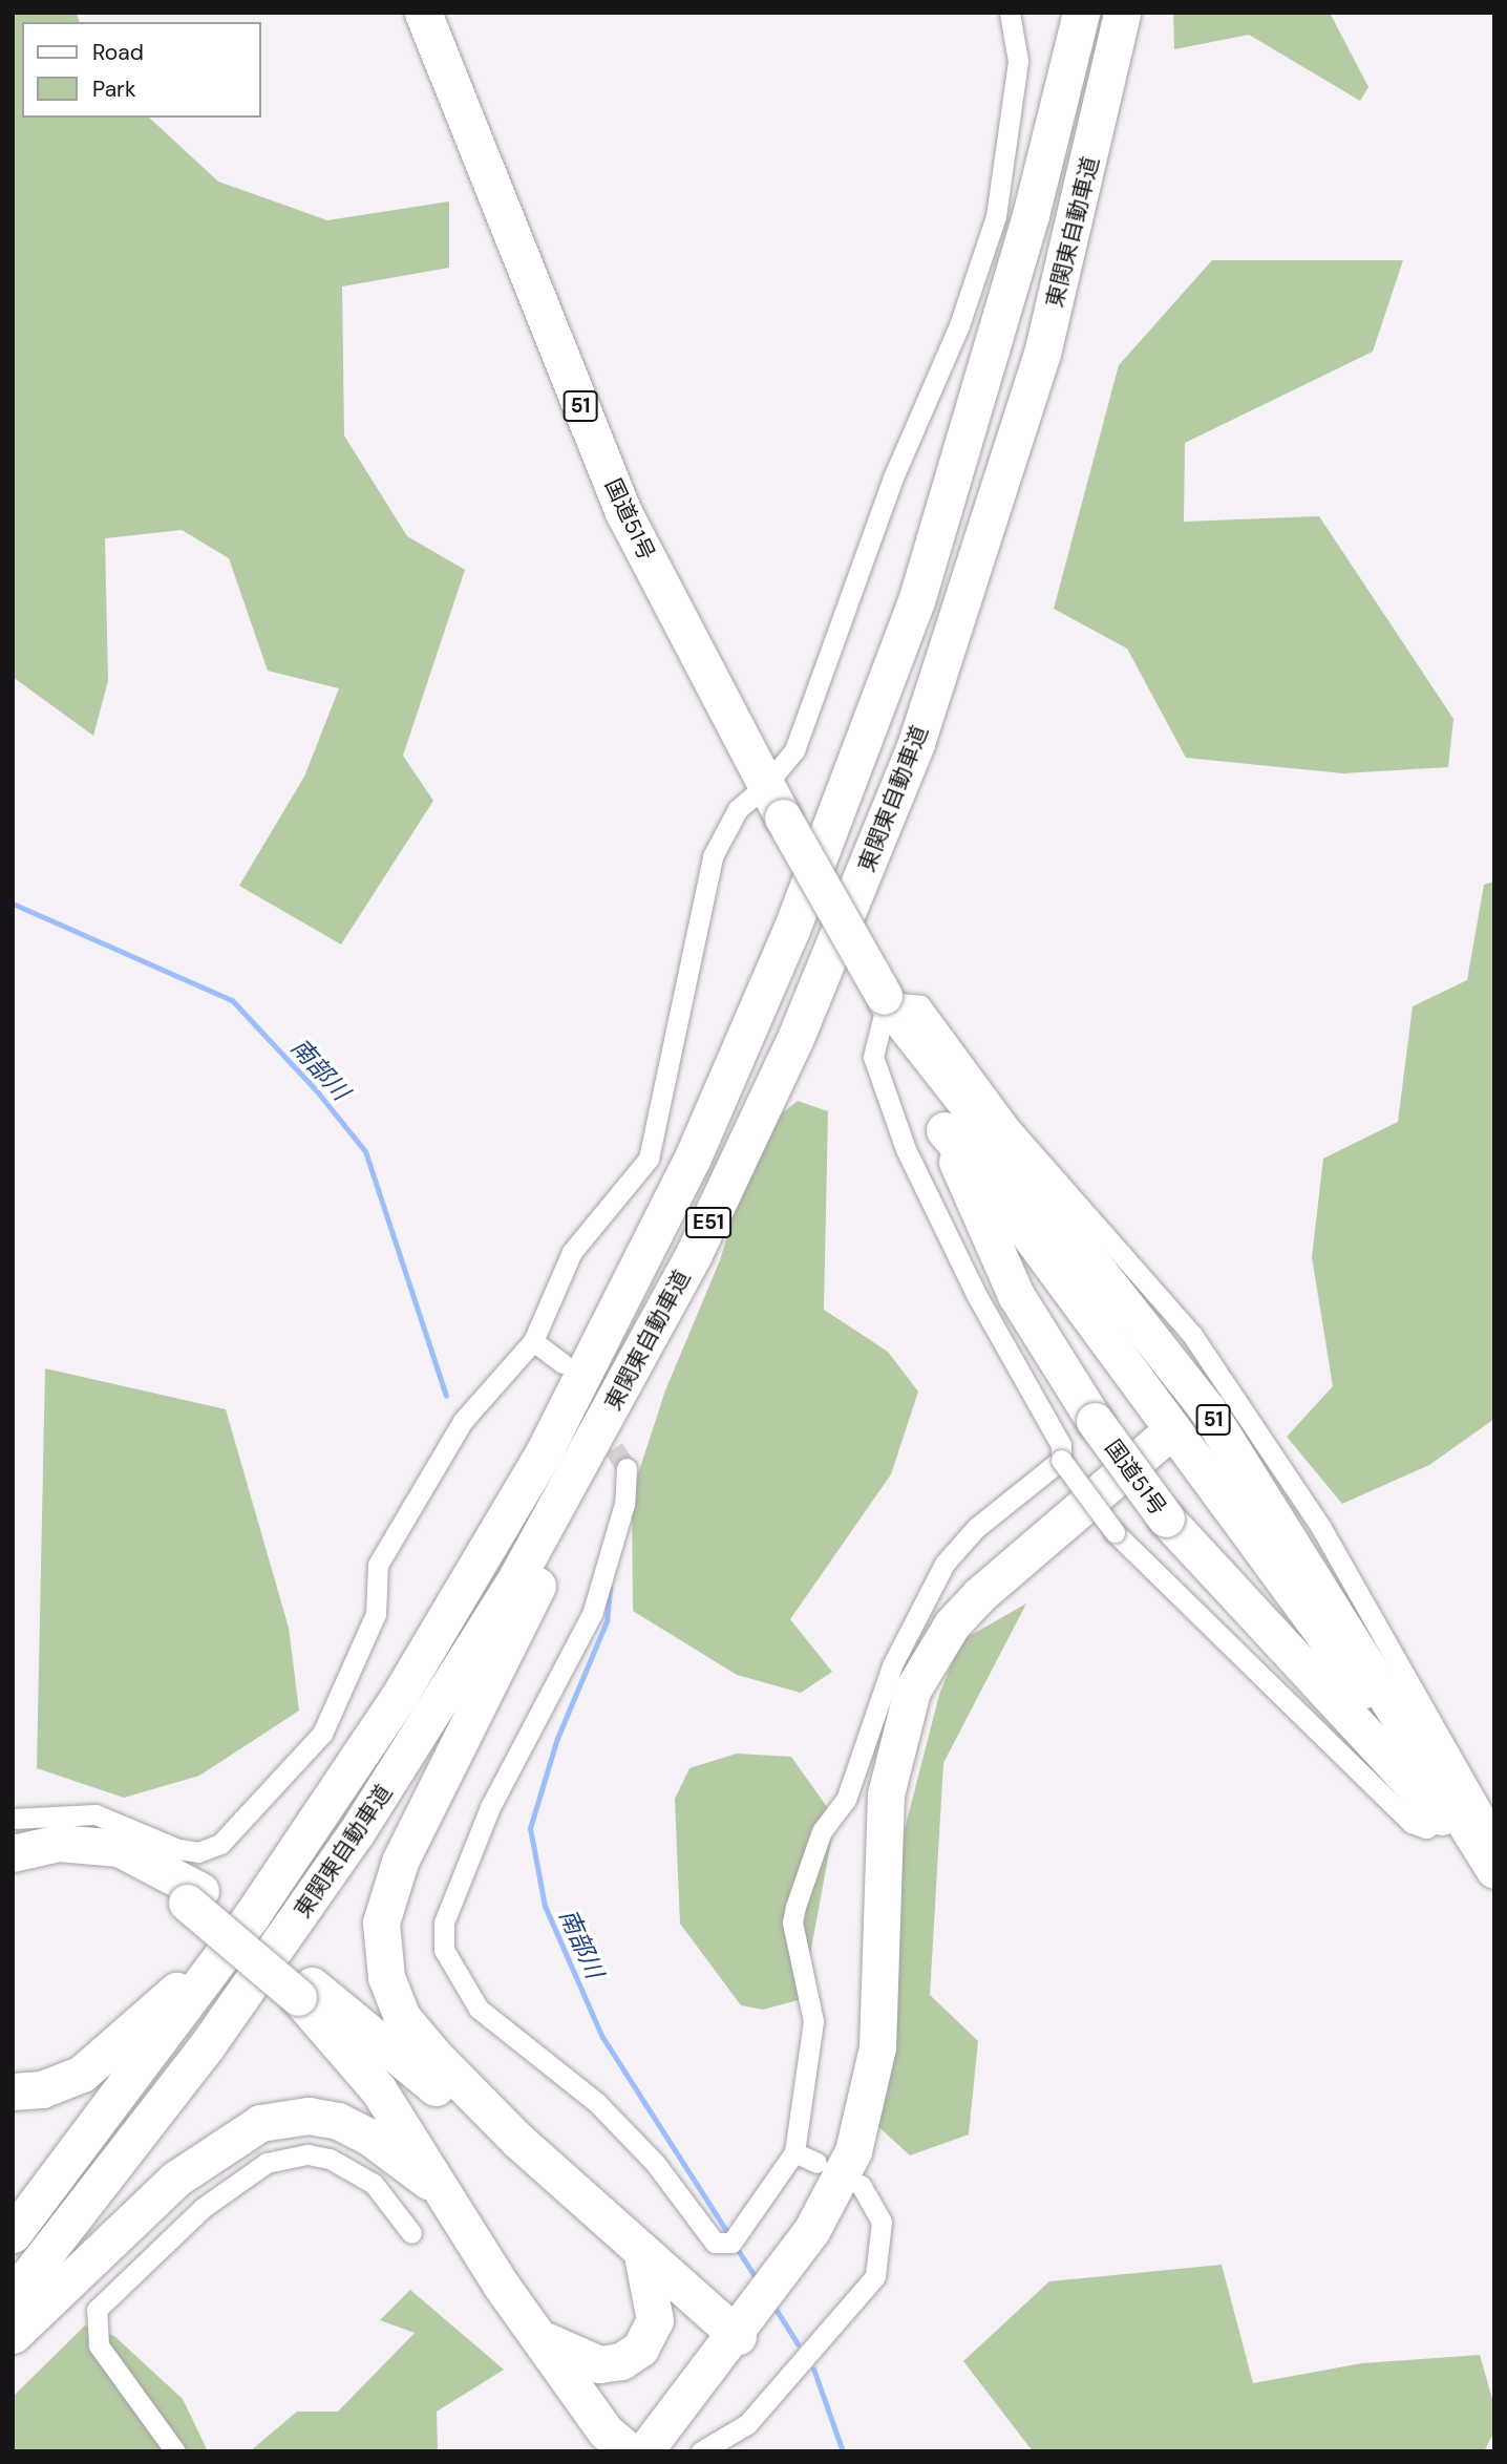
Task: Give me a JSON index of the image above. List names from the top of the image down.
{
  "streets": {
    "highway": [
      "東関東自動車道",
      "51",
      "国道51号",
      "E51"
    ]
  },
  "water": ["南部川"],
  "legend": ["Road", "Park"]
}
